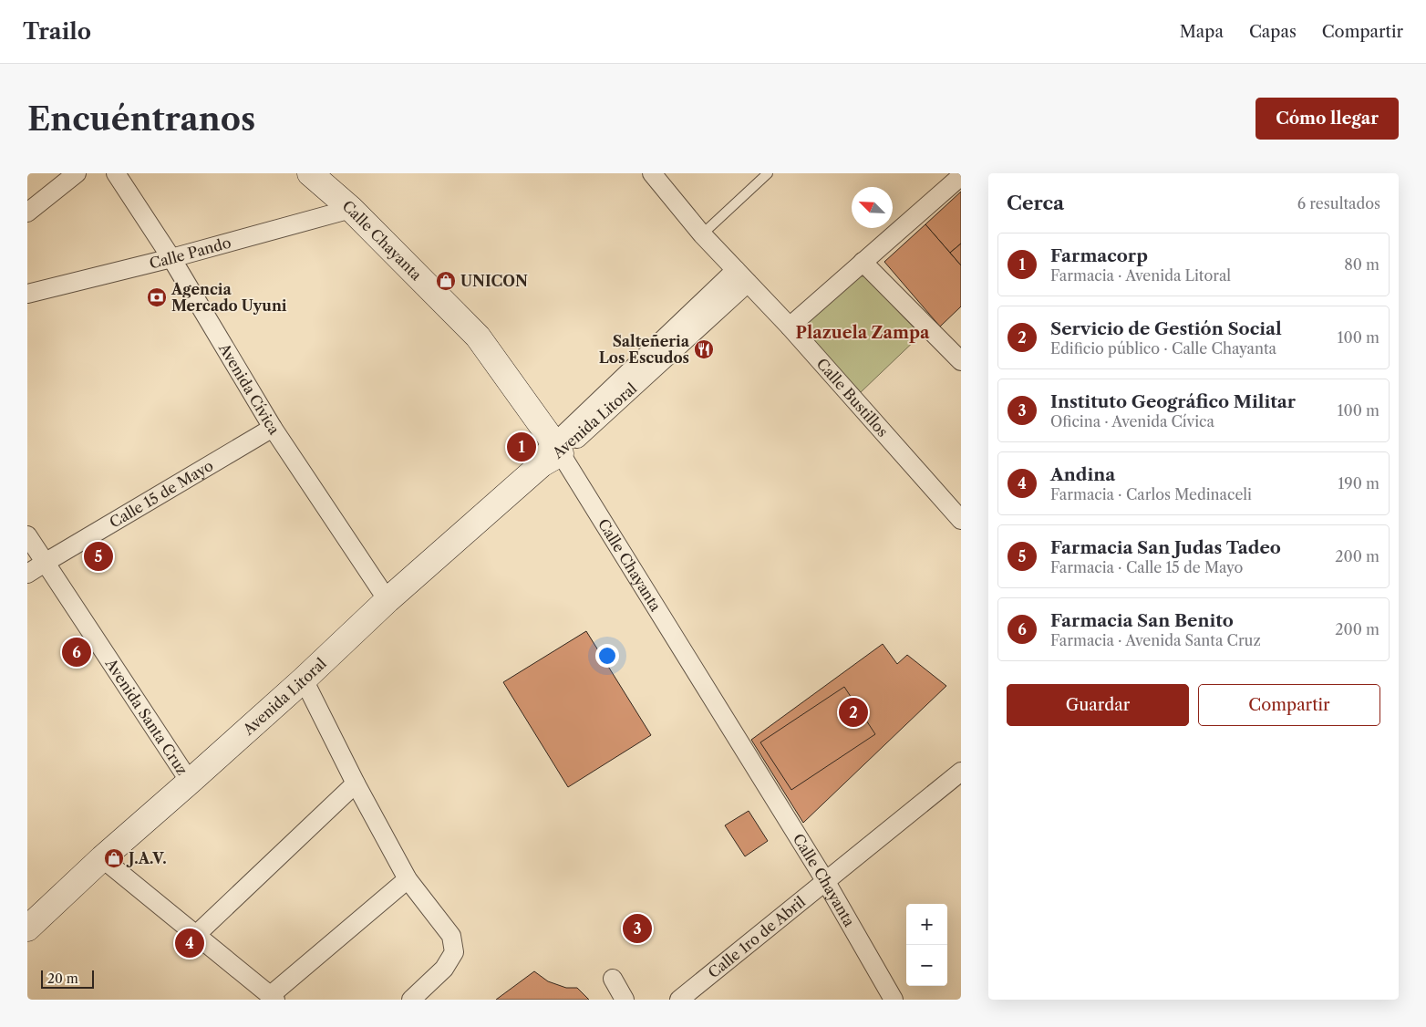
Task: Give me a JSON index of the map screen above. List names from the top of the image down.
{
  "streets": {
    "main road": ["Calle Chayanta", "Avenida Litoral"],
    "street": [
      "Calle Pando",
      "Avenida Cívica",
      "Calle Bustillos",
      "Calle 15 de Mayo",
      "Avenida Santa Cruz",
      "Calle 1ro de Abril"
    ]
  },
  "crossings": [
    ["Calle Chayanta", "Calle Pando"],
    ["Calle Chayanta", "Avenida Litoral"],
    ["Calle Chayanta", "Calle 1ro de Abril"],
    ["Calle Pando", "Avenida Cívica"],
    ["Avenida Cívica", "Avenida Litoral"],
    ["Avenida Cívica", "Calle 15 de Mayo"],
    ["Calle Bustillos", "Avenida Litoral"],
    ["Avenida Litoral", "Avenida Santa Cruz"],
    ["Calle 15 de Mayo", "Avenida Santa Cruz"]
  ],
  "districts": ["Plazuela Zampa"],
  "places": {
    "shop": ["UNICON", "J.A.V."],
    "bank": ["Agencia Mercado Uyuni"],
    "restaurant": ["Salteñeria Los Escudos"]
  },
  "scale_bar": "20 m",
  "north": "top left",
  "page": {
    "header": "Trailo",
    "nav": ["Mapa", "Capas", "Compartir"],
    "buttons": [
      "Cómo llegar",
      ["Guardar", "Compartir"]
    ],
    "title": "Encuéntranos",
    "heading": ["Cerca", "6 resultados"],
    "list": [
      {
        "mark": "1",
        "name": "Farmacorp",
        "note": "Farmacia · Avenida Litoral",
        "value": "80 m"
      },
      {
        "mark": "2",
        "name": "Servicio de Gestión Social",
        "note": "Edificio público · Calle Chayanta",
        "value": "100 m"
      },
      {
        "mark": "3",
        "name": "Instituto Geográfico Militar",
        "note": "Oficina · Avenida Cívica",
        "value": "100 m"
      },
      {
        "mark": "4",
        "name": "Andina",
        "note": "Farmacia · Carlos Medinaceli",
        "value": "190 m"
      },
      {
        "mark": "5",
        "name": "Farmacia San Judas Tadeo",
        "note": "Farmacia · Calle 15 de Mayo",
        "value": "200 m"
      },
      {
        "mark": "6",
        "name": "Farmacia San Benito",
        "note": "Farmacia · Avenida Santa Cruz",
        "value": "200 m"
      }
    ],
    "pins": [
      "1",
      "5",
      "6",
      "2",
      "3",
      "4"
    ],
    "map_buttons": ["+", "−"],
    "scale": "20 m"
  }
}
